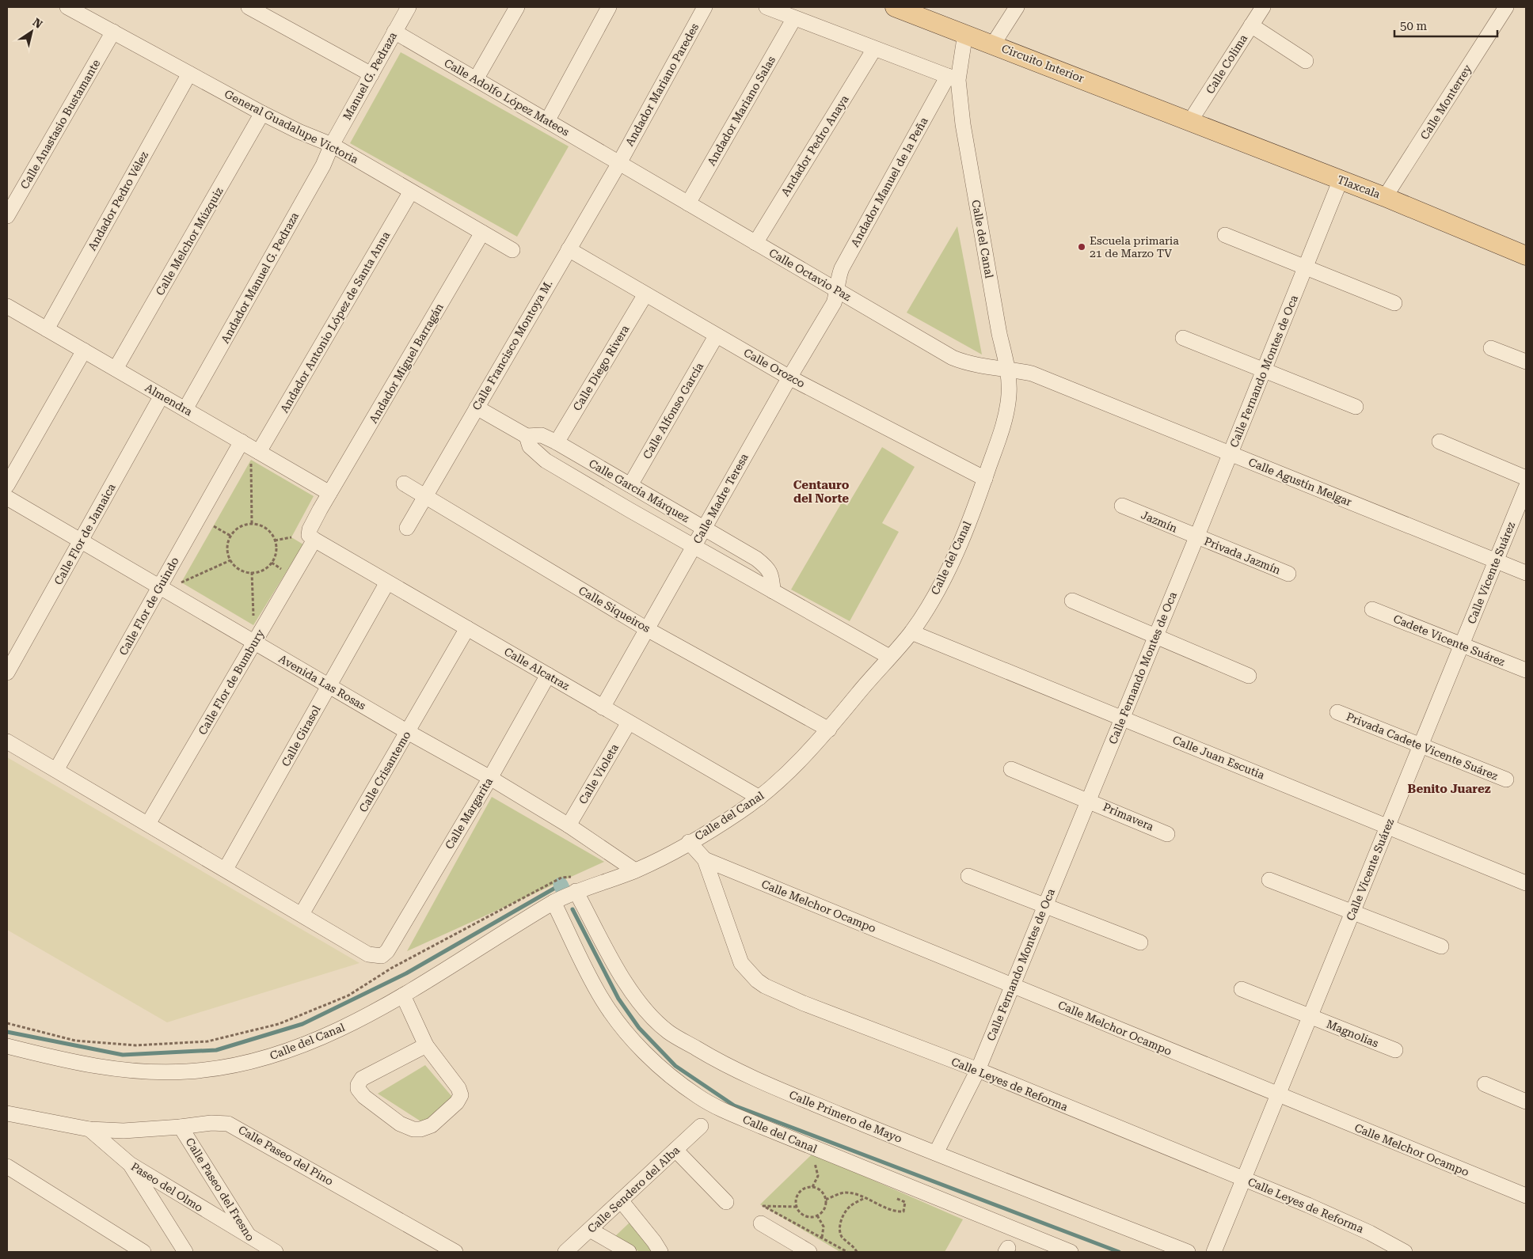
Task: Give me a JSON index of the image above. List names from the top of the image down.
{
  "streets": {
    "main road": ["Circuito Interior", "Tlaxcala"],
    "street": [
      "Calle Colima",
      "Manuel G. Pedraza",
      "Andador Mariano Paredes",
      "Calle Adolfo López Mateos",
      "Calle Monterrey",
      "Andador Mariano Salas",
      "Calle Anastasio Bustamante",
      "General Guadalupe Victoria",
      "Andador Pedro Anaya",
      "Andador Manuel de la Peña",
      "Andador Pedro Vélez",
      "Calle del Canal",
      "Calle Melchor Múzquiz",
      "Calle Octavio Paz",
      "Andador Manuel G. Pedraza",
      "Andador Antonio López de Santa Anna",
      "Calle Francisco Montoya M.",
      "Andador Miguel Barragán",
      "Calle Diego Rivera",
      "Calle Orozco",
      "Calle Fernando Montes de Oca",
      "Almendra",
      "Calle Alfonso García",
      "Calle Agustín Melgar",
      "Calle García Márquez",
      "Calle Madre Teresa",
      "Jazmín",
      "Calle Flor de Jamaica",
      "Privada Jazmín",
      "Calle Vicente Suárez",
      "Calle Flor de Guindo",
      "Calle Siqueiros",
      "Cadete Vicente Suárez",
      "Calle Alcatraz",
      "Calle Flor de Bumbury",
      "Avenida Las Rosas",
      "Calle Girasol",
      "Privada Cadete Vicente Suárez",
      "Calle Juan Escutia",
      "Calle Crisantemo",
      "Calle Violeta",
      "Calle Margarita",
      "Primavera",
      "Calle Melchor Ocampo",
      "Magnolias",
      "Calle Leyes de Reforma",
      "Calle Primero de Mayo",
      "Calle Paseo del Pino",
      "Paseo del Olmo",
      "Calle Paseo del Fresno",
      "Calle Sendero del Alba"
    ]
  },
  "crossings": [
    ["Circuito Interior", "Calle Colima"],
    ["Circuito Interior", "Tlaxcala"],
    ["Circuito Interior", "Calle del Canal"],
    ["Calle Colima", "Tlaxcala"],
    ["Manuel G. Pedraza", "Calle Adolfo López Mateos"],
    ["Manuel G. Pedraza", "General Guadalupe Victoria"],
    ["Manuel G. Pedraza", "Andador Manuel G. Pedraza"],
    ["Andador Mariano Paredes", "Calle Adolfo López Mateos"],
    ["Andador Mariano Paredes", "Calle Octavio Paz"],
    ["Andador Mariano Paredes", "Calle Francisco Montoya M."],
    ["Calle Adolfo López Mateos", "Calle Octavio Paz"],
    ["Calle Adolfo López Mateos", "Calle Francisco Montoya M."],
    ["Calle Monterrey", "Tlaxcala"],
    ["Andador Mariano Salas", "Calle Octavio Paz"],
    ["Calle Anastasio Bustamante", "General Guadalupe Victoria"],
    ["General Guadalupe Victoria", "Andador Pedro Vélez"],
    ["General Guadalupe Victoria", "Calle Melchor Múzquiz"],
    ["General Guadalupe Victoria", "Andador Manuel G. Pedraza"],
    ["General Guadalupe Victoria", "Andador Antonio López de Santa Anna"],
    ["General Guadalupe Victoria", "Andador Miguel Barragán"],
    ["Andador Pedro Anaya", "Calle Octavio Paz"],
    ["Andador Manuel de la Peña", "Calle del Canal"],
    ["Andador Manuel de la Peña", "Calle Octavio Paz"],
    ["Andador Manuel de la Peña", "Calle Madre Teresa"],
    ["Tlaxcala", "Calle Fernando Montes de Oca"],
    ["Andador Pedro Vélez", "Almendra"],
    ["Calle del Canal", "Calle Octavio Paz"],
    ["Calle del Canal", "Calle Orozco"],
    ["Calle del Canal", "Calle Agustín Melgar"],
    ["Calle del Canal", "Calle García Márquez"],
    ["Calle del Canal", "Calle Siqueiros"],
    ["Calle del Canal", "Calle Alcatraz"],
    ["Calle del Canal", "Avenida Las Rosas"],
    ["Calle del Canal", "Calle Juan Escutia"],
    ["Calle del Canal", "Calle Leyes de Reforma"],
    ["Calle del Canal", "Calle Primero de Mayo"],
    ["Calle Melchor Múzquiz", "Almendra"],
    ["Calle Octavio Paz", "Calle Francisco Montoya M."],
    ["Calle Octavio Paz", "Calle Agustín Melgar"],
    ["Calle Octavio Paz", "Calle Madre Teresa"],
    ["Andador Manuel G. Pedraza", "Almendra"],
    ["Andador Antonio López de Santa Anna", "Almendra"],
    ["Calle Francisco Montoya M.", "Calle Orozco"],
    ["Calle Francisco Montoya M.", "Calle García Márquez"],
    ["Calle Francisco Montoya M.", "Calle Siqueiros"],
    ["Andador Miguel Barragán", "Almendra"],
    ["Andador Miguel Barragán", "Calle Alcatraz"],
    ["Andador Miguel Barragán", "Calle Flor de Bumbury"],
    ["Calle Diego Rivera", "Calle Orozco"],
    ["Calle Diego Rivera", "Calle García Márquez"],
    ["Calle Orozco", "Calle Alfonso García"],
    ["Calle Orozco", "Calle Madre Teresa"],
    ["Calle Fernando Montes de Oca", "Calle Agustín Melgar"],
    ["Calle Fernando Montes de Oca", "Jazmín"],
    ["Calle Fernando Montes de Oca", "Privada Jazmín"],
    ["Calle Fernando Montes de Oca", "Calle Juan Escutia"],
    ["Calle Fernando Montes de Oca", "Primavera"],
    ["Calle Fernando Montes de Oca", "Calle Melchor Ocampo"],
    ["Calle Fernando Montes de Oca", "Calle Leyes de Reforma"],
    ["Calle Fernando Montes de Oca", "Calle Primero de Mayo"],
    ["Almendra", "Calle Flor de Jamaica"],
    ["Almendra", "Calle Flor de Guindo"],
    ["Calle Alfonso García", "Calle García Márquez"],
    ["Calle Agustín Melgar", "Calle Vicente Suárez"],
    ["Calle García Márquez", "Calle Madre Teresa"],
    ["Calle Madre Teresa", "Calle Siqueiros"],
    ["Calle Madre Teresa", "Calle Alcatraz"],
    ["Jazmín", "Privada Jazmín"],
    ["Calle Flor de Jamaica", "Avenida Las Rosas"],
    ["Calle Vicente Suárez", "Cadete Vicente Suárez"],
    ["Calle Vicente Suárez", "Privada Cadete Vicente Suárez"],
    ["Calle Vicente Suárez", "Calle Juan Escutia"],
    ["Calle Vicente Suárez", "Calle Melchor Ocampo"],
    ["Calle Vicente Suárez", "Magnolias"],
    ["Calle Vicente Suárez", "Calle Leyes de Reforma"],
    ["Calle Flor de Guindo", "Avenida Las Rosas"],
    ["Calle Alcatraz", "Calle Flor de Bumbury"],
    ["Calle Alcatraz", "Calle Girasol"],
    ["Calle Alcatraz", "Calle Crisantemo"],
    ["Calle Alcatraz", "Calle Violeta"],
    ["Calle Alcatraz", "Calle Margarita"],
    ["Calle Flor de Bumbury", "Avenida Las Rosas"],
    ["Avenida Las Rosas", "Calle Girasol"],
    ["Avenida Las Rosas", "Calle Crisantemo"],
    ["Avenida Las Rosas", "Calle Violeta"],
    ["Avenida Las Rosas", "Calle Margarita"],
    ["Calle Crisantemo", "Calle Margarita"],
    ["Calle Melchor Ocampo", "Calle Leyes de Reforma"],
    ["Calle Paseo del Pino", "Paseo del Olmo"],
    ["Calle Paseo del Pino", "Calle Paseo del Fresno"],
    ["Paseo del Olmo", "Calle Paseo del Fresno"]
  ],
  "districts": ["Centauro del Norte", "Benito Juarez"],
  "places": ["Escuela primaria 21 de Marzo TV"],
  "scale_bar": "50 m",
  "north": "top right"
}
